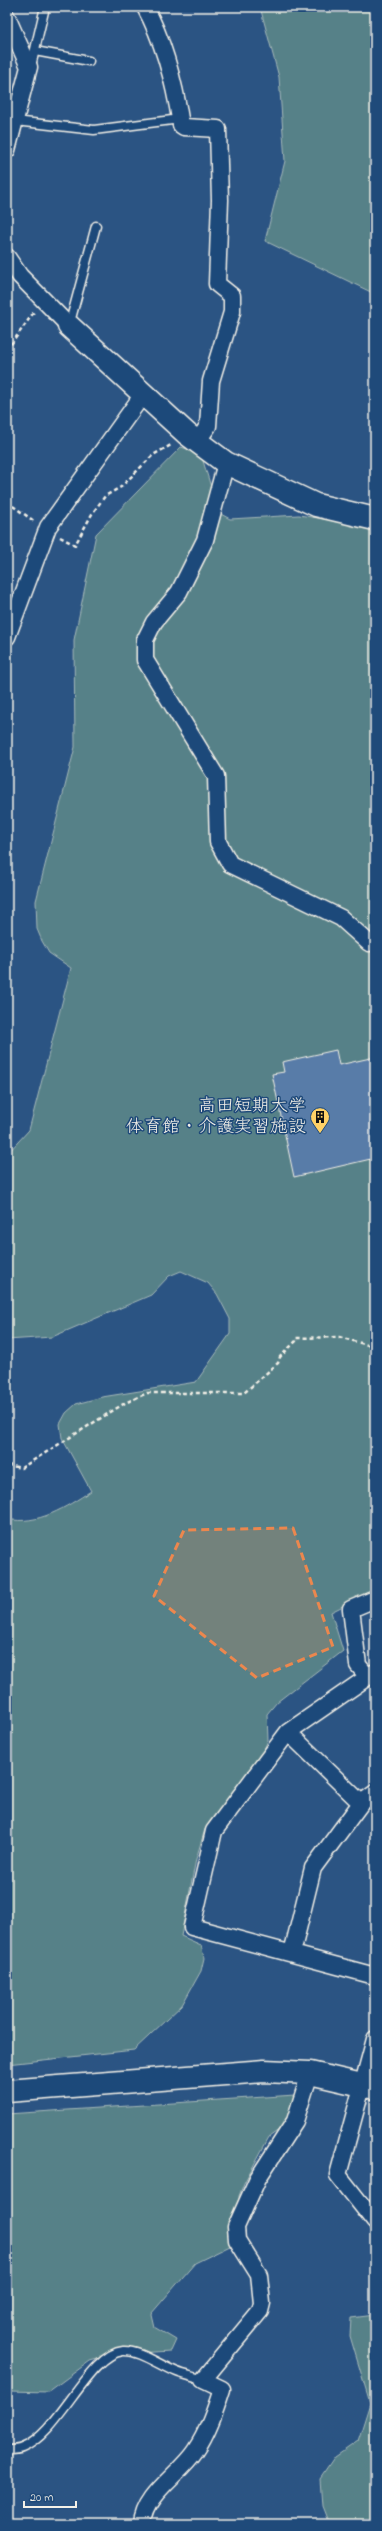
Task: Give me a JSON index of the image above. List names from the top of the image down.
{
  "places": {
    "building": ["高田短期大学 体育館・介護実習施設"]
  },
  "scale_bar": "20 m"
}
